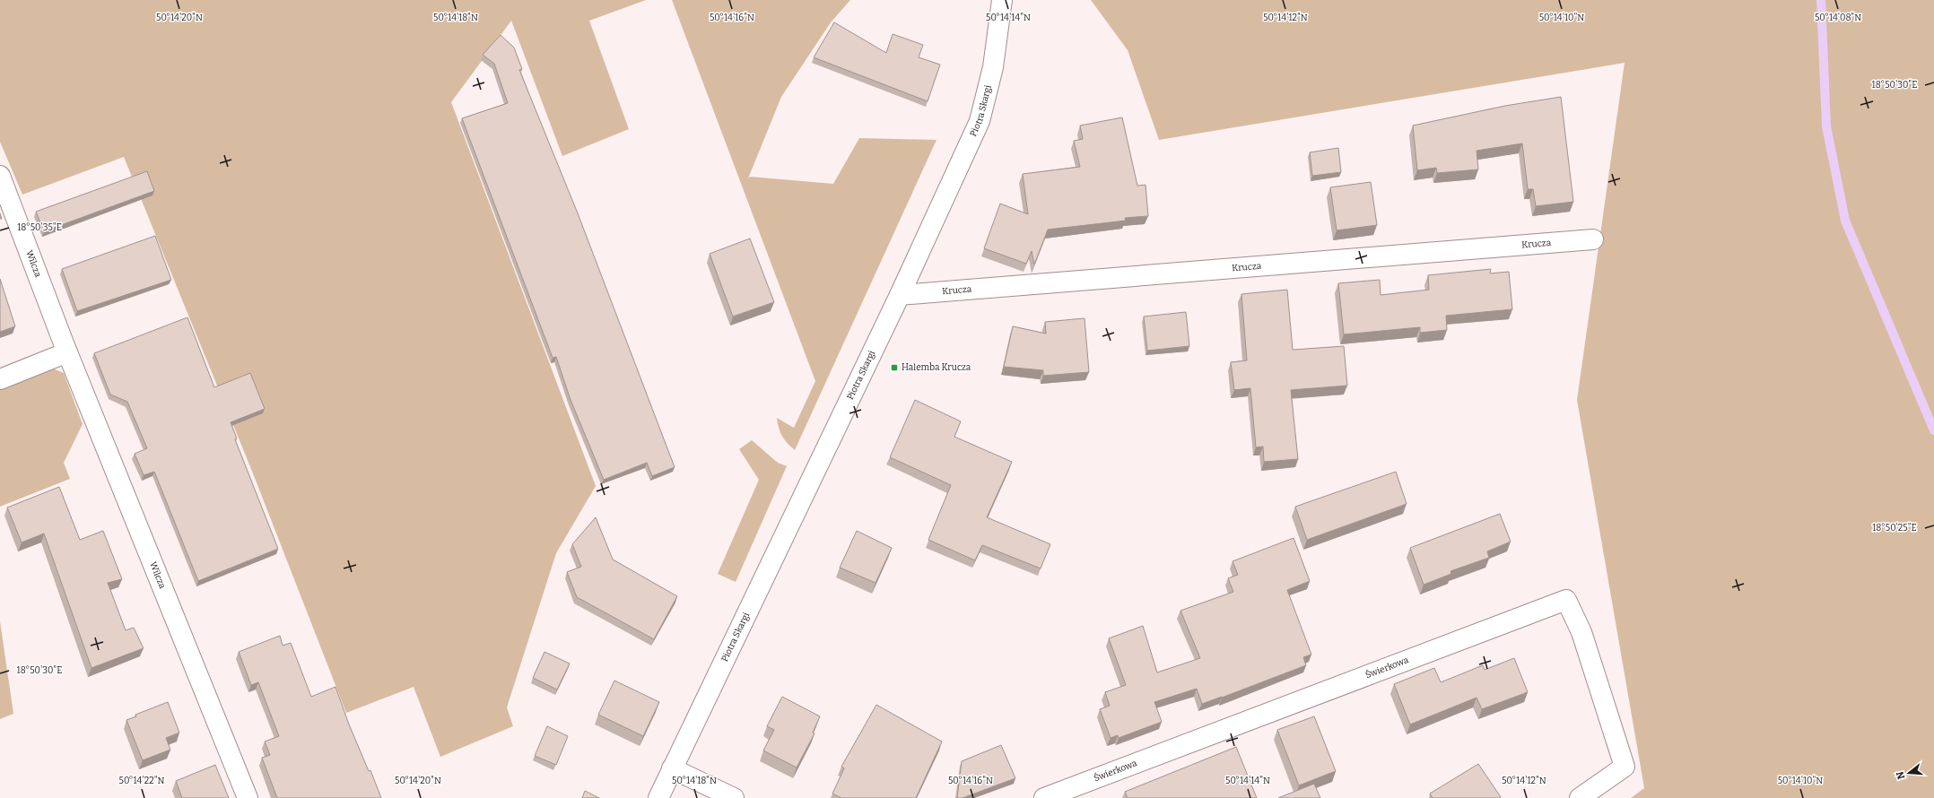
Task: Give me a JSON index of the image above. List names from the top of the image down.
{
  "streets": {
    "street": [
      "Piotra Skargi",
      "Krucza",
      "Wilcza",
      "Świerkowa"
    ]
  },
  "crossings": [
    ["Piotra Skargi", "Krucza"]
  ],
  "places": {
    "transit": ["Halemba Krucza"]
  },
  "north": "left",
  "coordinates": [
    "50°14'20\"N",
    "50°14'18\"N",
    "50°14'16\"N",
    "50°14'14\"N",
    "50°14'12\"N",
    "50°14'10\"N",
    "50°14'08\"N",
    "18°50'30\"E",
    "18°50'35\"E",
    "18°50'25\"E",
    "50°14'22\"N"
  ]
}
